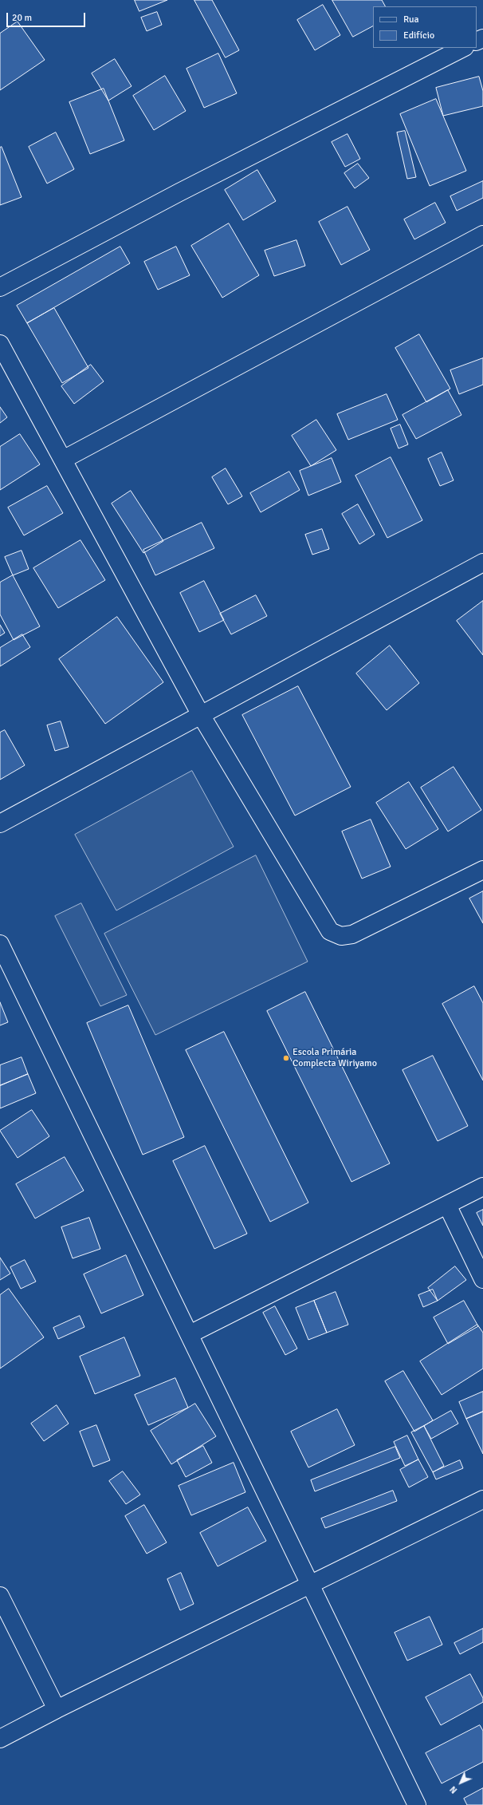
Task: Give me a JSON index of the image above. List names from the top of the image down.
{
  "places": ["Escola Primária Complecta Wiriyamo"],
  "legend": ["Rua", "Edifício"],
  "scale_bar": "20 m",
  "north": "bottom left"
}
